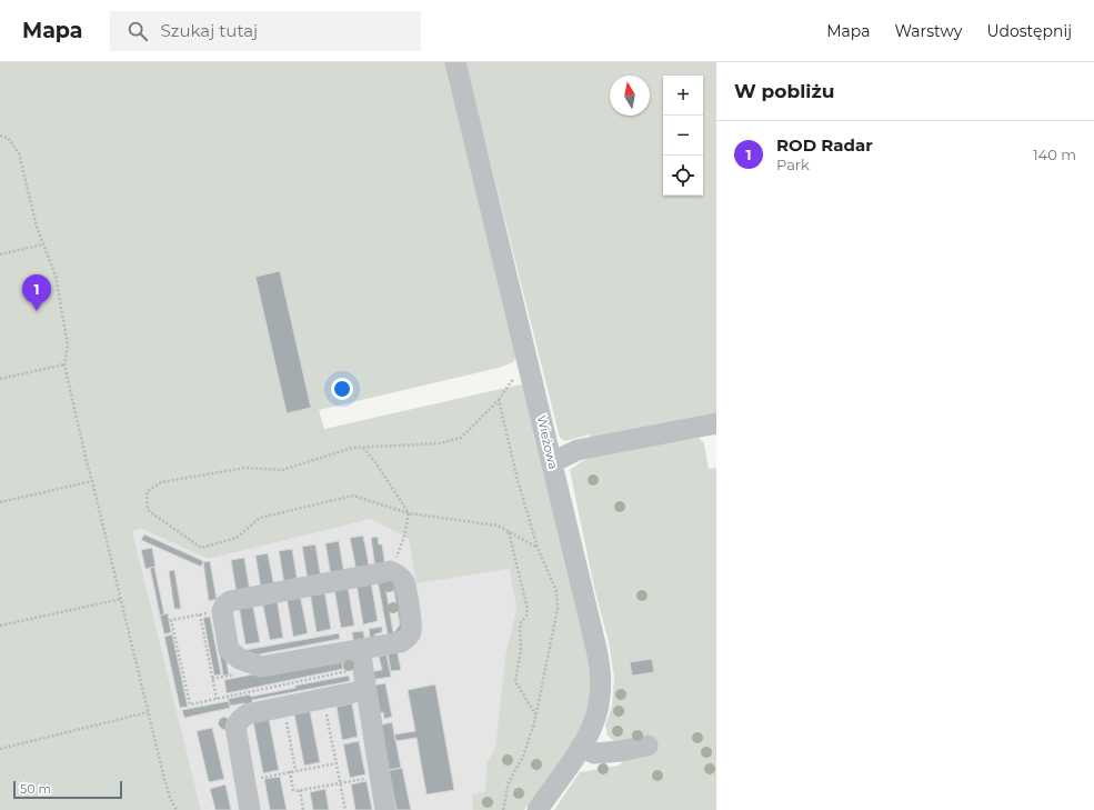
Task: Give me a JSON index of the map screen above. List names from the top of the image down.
{
  "streets": {
    "lane": ["Wieżowa"]
  },
  "scale_bar": "50 m",
  "north": "top",
  "page": {
    "header": "Mapa",
    "search": "Szukaj tutaj",
    "nav": ["Mapa", "Warstwy", "Udostępnij"],
    "heading": "W pobliżu",
    "map_buttons": ["+", "−"],
    "list": [
      {
        "mark": "1",
        "name": "ROD Radar",
        "note": "Park",
        "value": "140 m"
      }
    ],
    "pins": "1",
    "scale": "50 m"
  }
}
